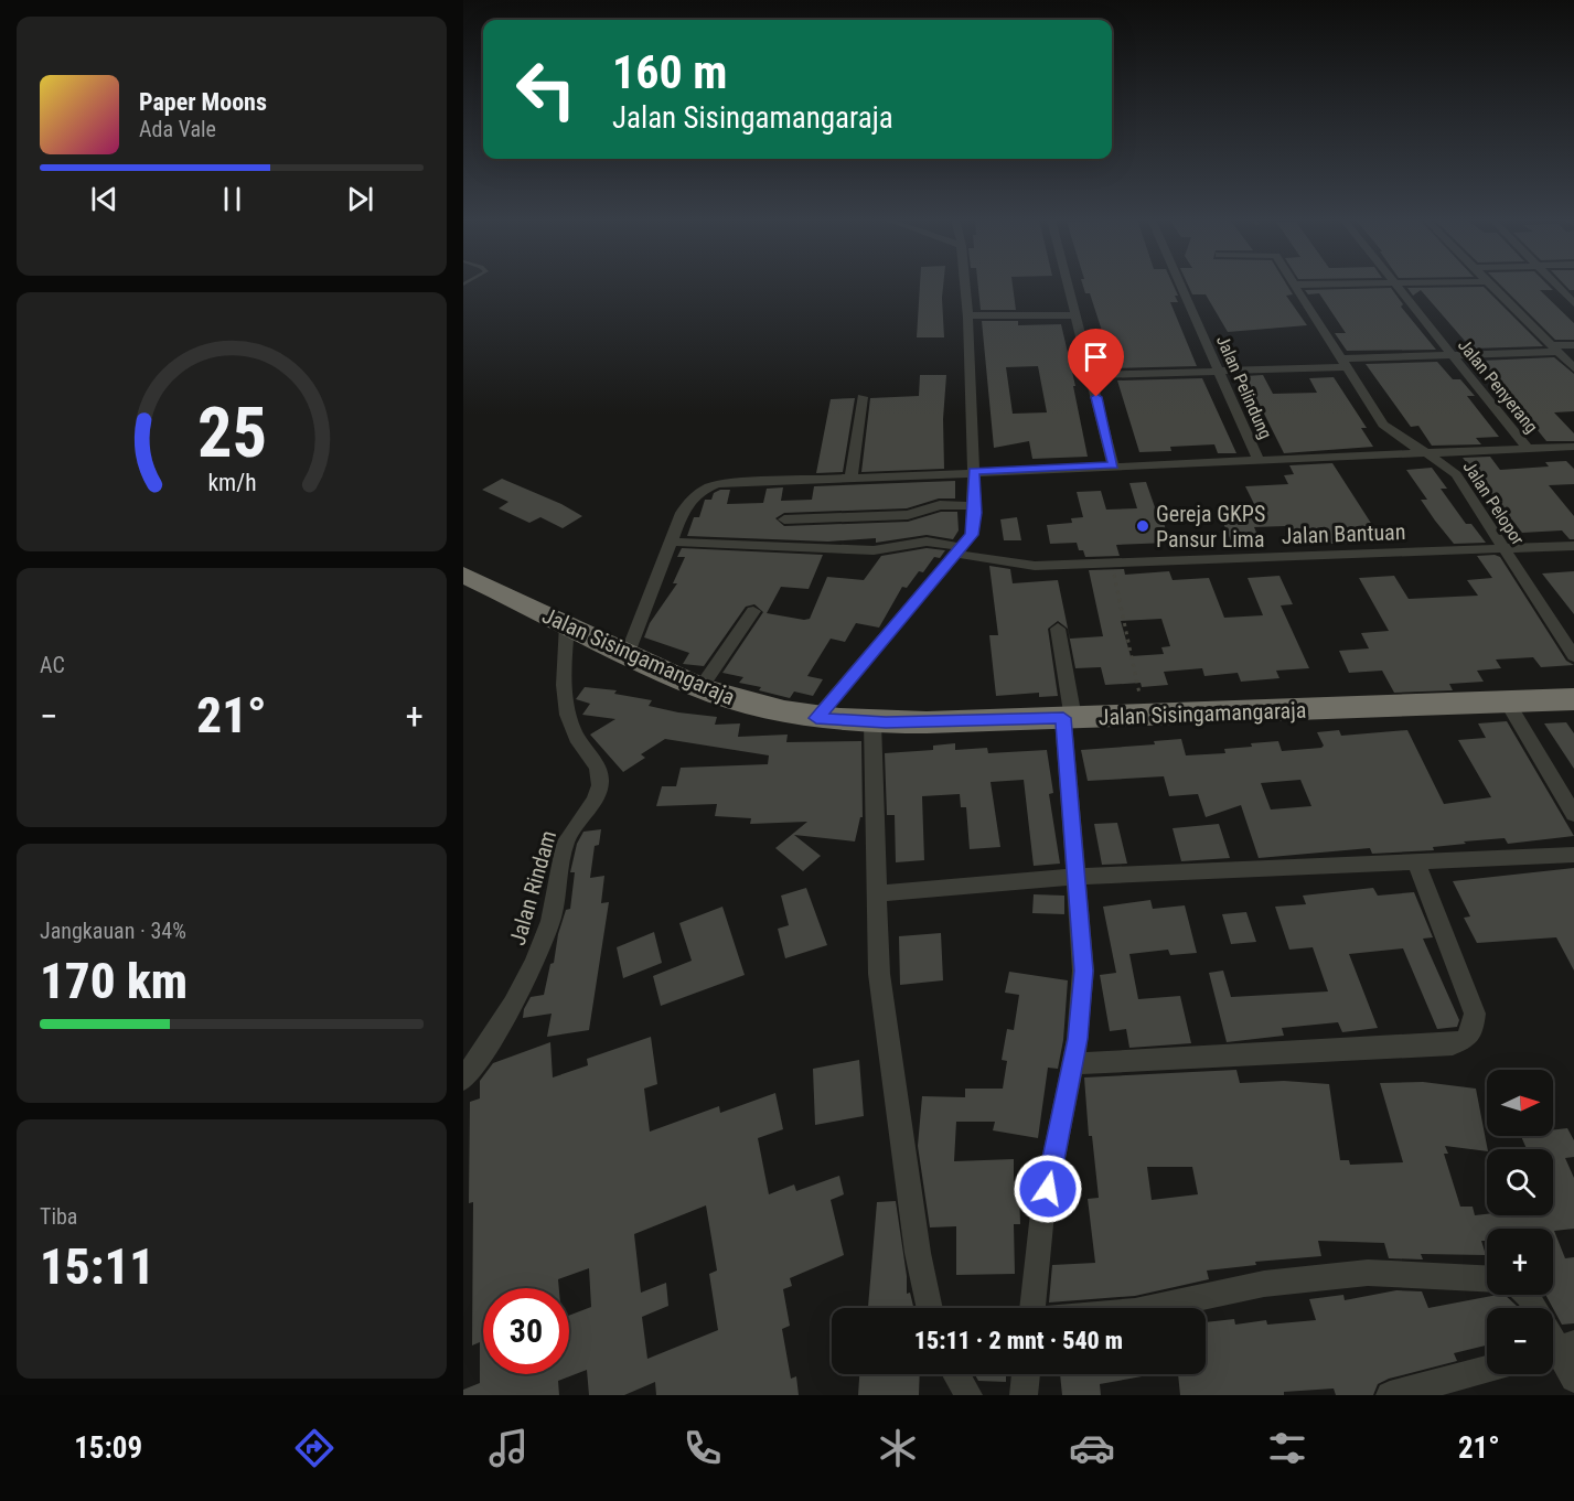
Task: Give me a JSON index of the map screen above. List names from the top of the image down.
{
  "streets": {
    "highway": ["Jalan Sisingamangaraja"],
    "street": [
      "Jalan Penyerang",
      "Jalan Pelindung",
      "Jalan Pelopor",
      "Jalan Bantuan",
      "Jalan Rindam"
    ]
  },
  "crossings": [
    ["Jalan Pelopor", "Jalan Bantuan"],
    ["Jalan Sisingamangaraja", "Jalan Rindam"]
  ],
  "places": ["Gereja GKPS Pansur Lima"],
  "north": "right",
  "page": {
    "turn": ["160 m", "Jalan Sisingamangaraja"],
    "song": ["Paper Moons", "Ada Vale"],
    "tile": [
      "AC",
      ["Jangkauan · 34%", "170 km"],
      ["Tiba", "15:11"]
    ],
    "heat": ["−", "21°", "+"],
    "map_buttons": ["+", "−"],
    "limit": "30",
    "trip": "15:11 · 2 mnt · 540 m",
    "tabs": ["15:09", "21°"],
    "gauge": ["25", "km/h"]
  }
}
